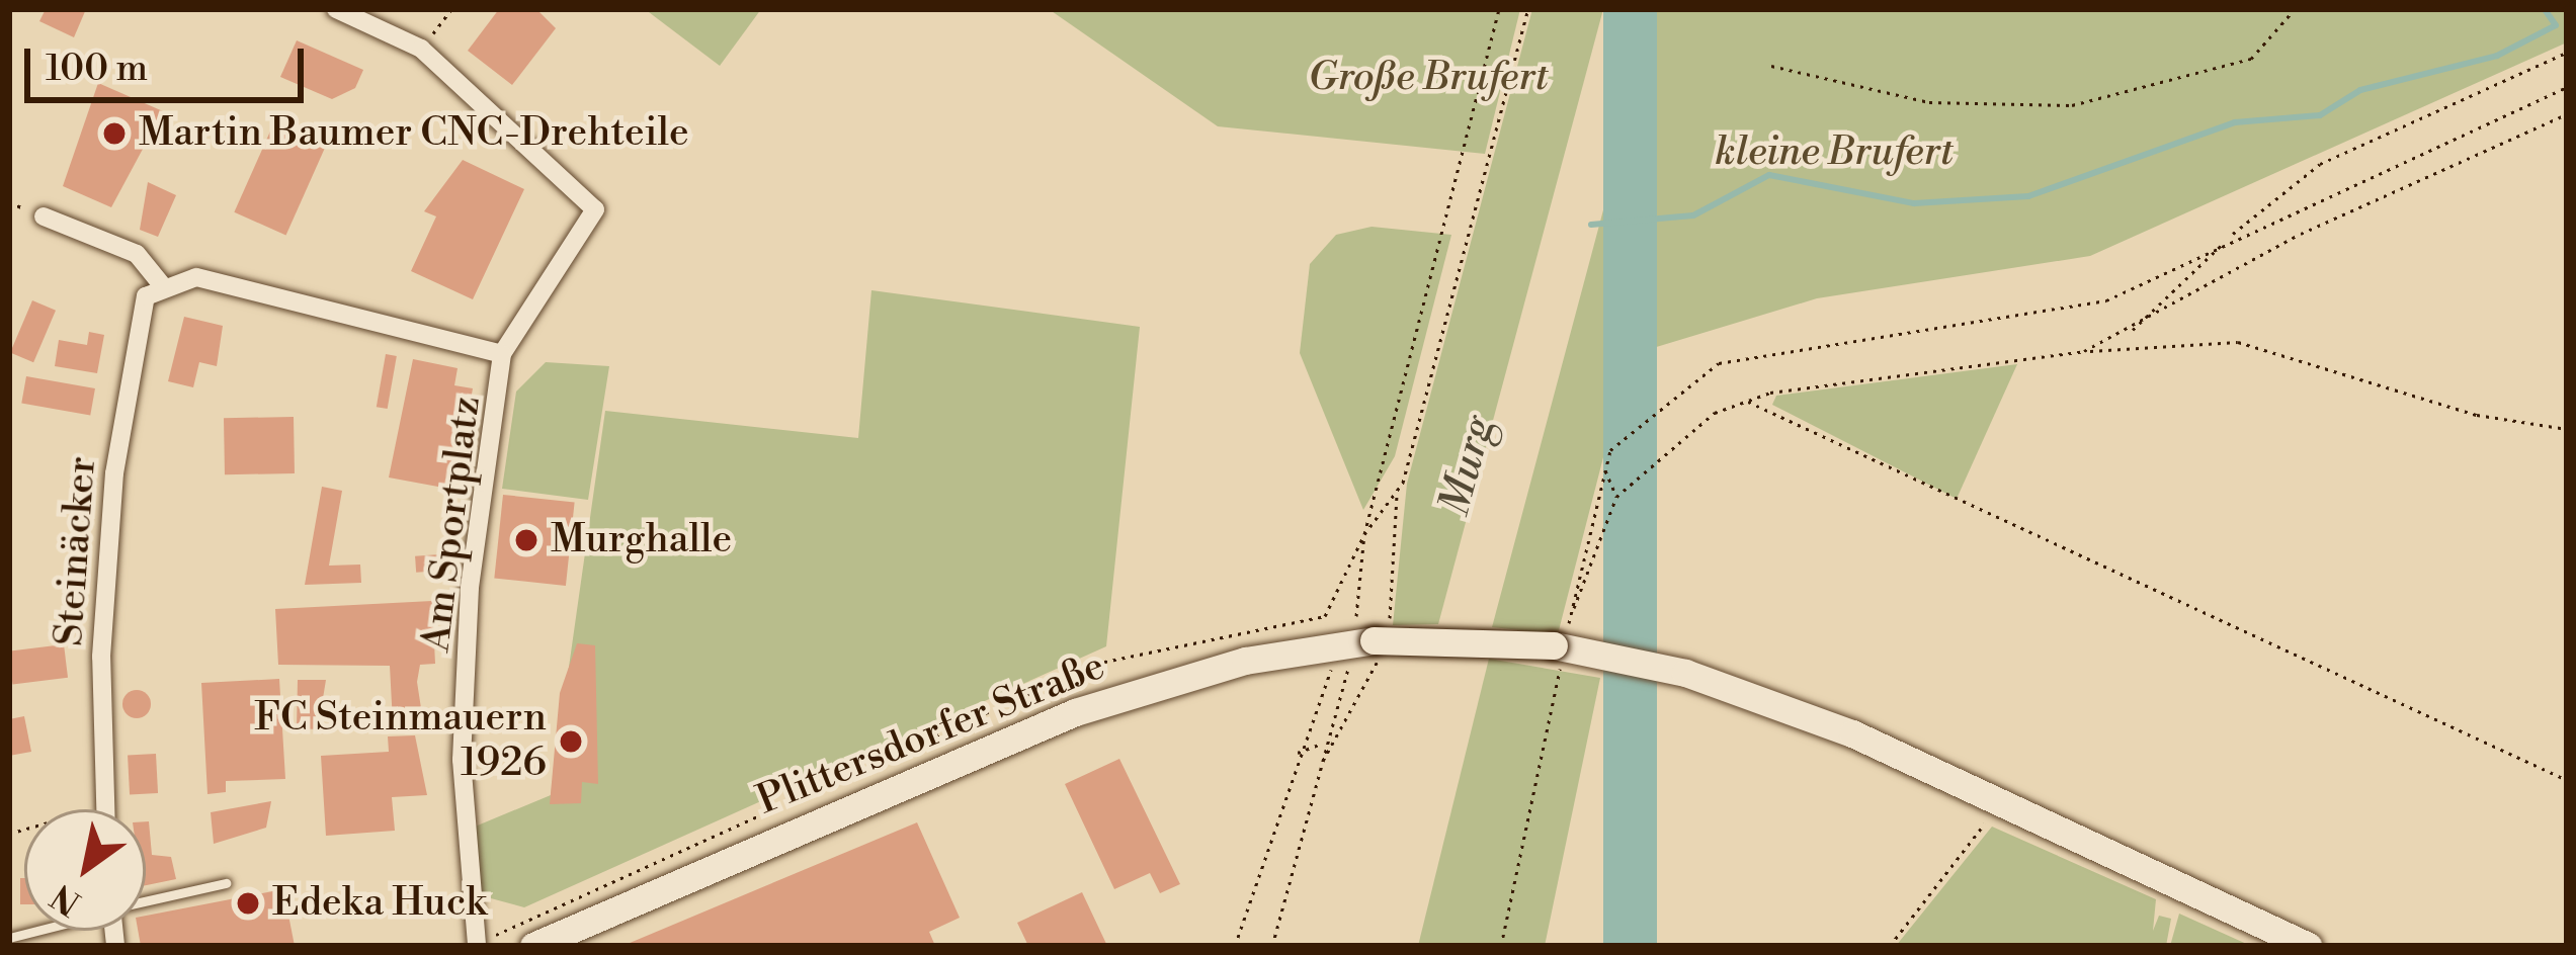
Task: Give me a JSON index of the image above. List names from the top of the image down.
{
  "streets": {
    "main road": ["Plittersdorfer Straße"],
    "street": ["Am Sportplatz", "Steinäcker"]
  },
  "water": ["Murg"],
  "parks": ["Große Brufert", "kleine Brufert"],
  "places": [
    "Martin Baumer CNC-Drehteile",
    "Murghalle",
    "FC Steinmauern 1926",
    "Edeka Huck"
  ],
  "scale_bar": "100 m",
  "north": "bottom left"
}
